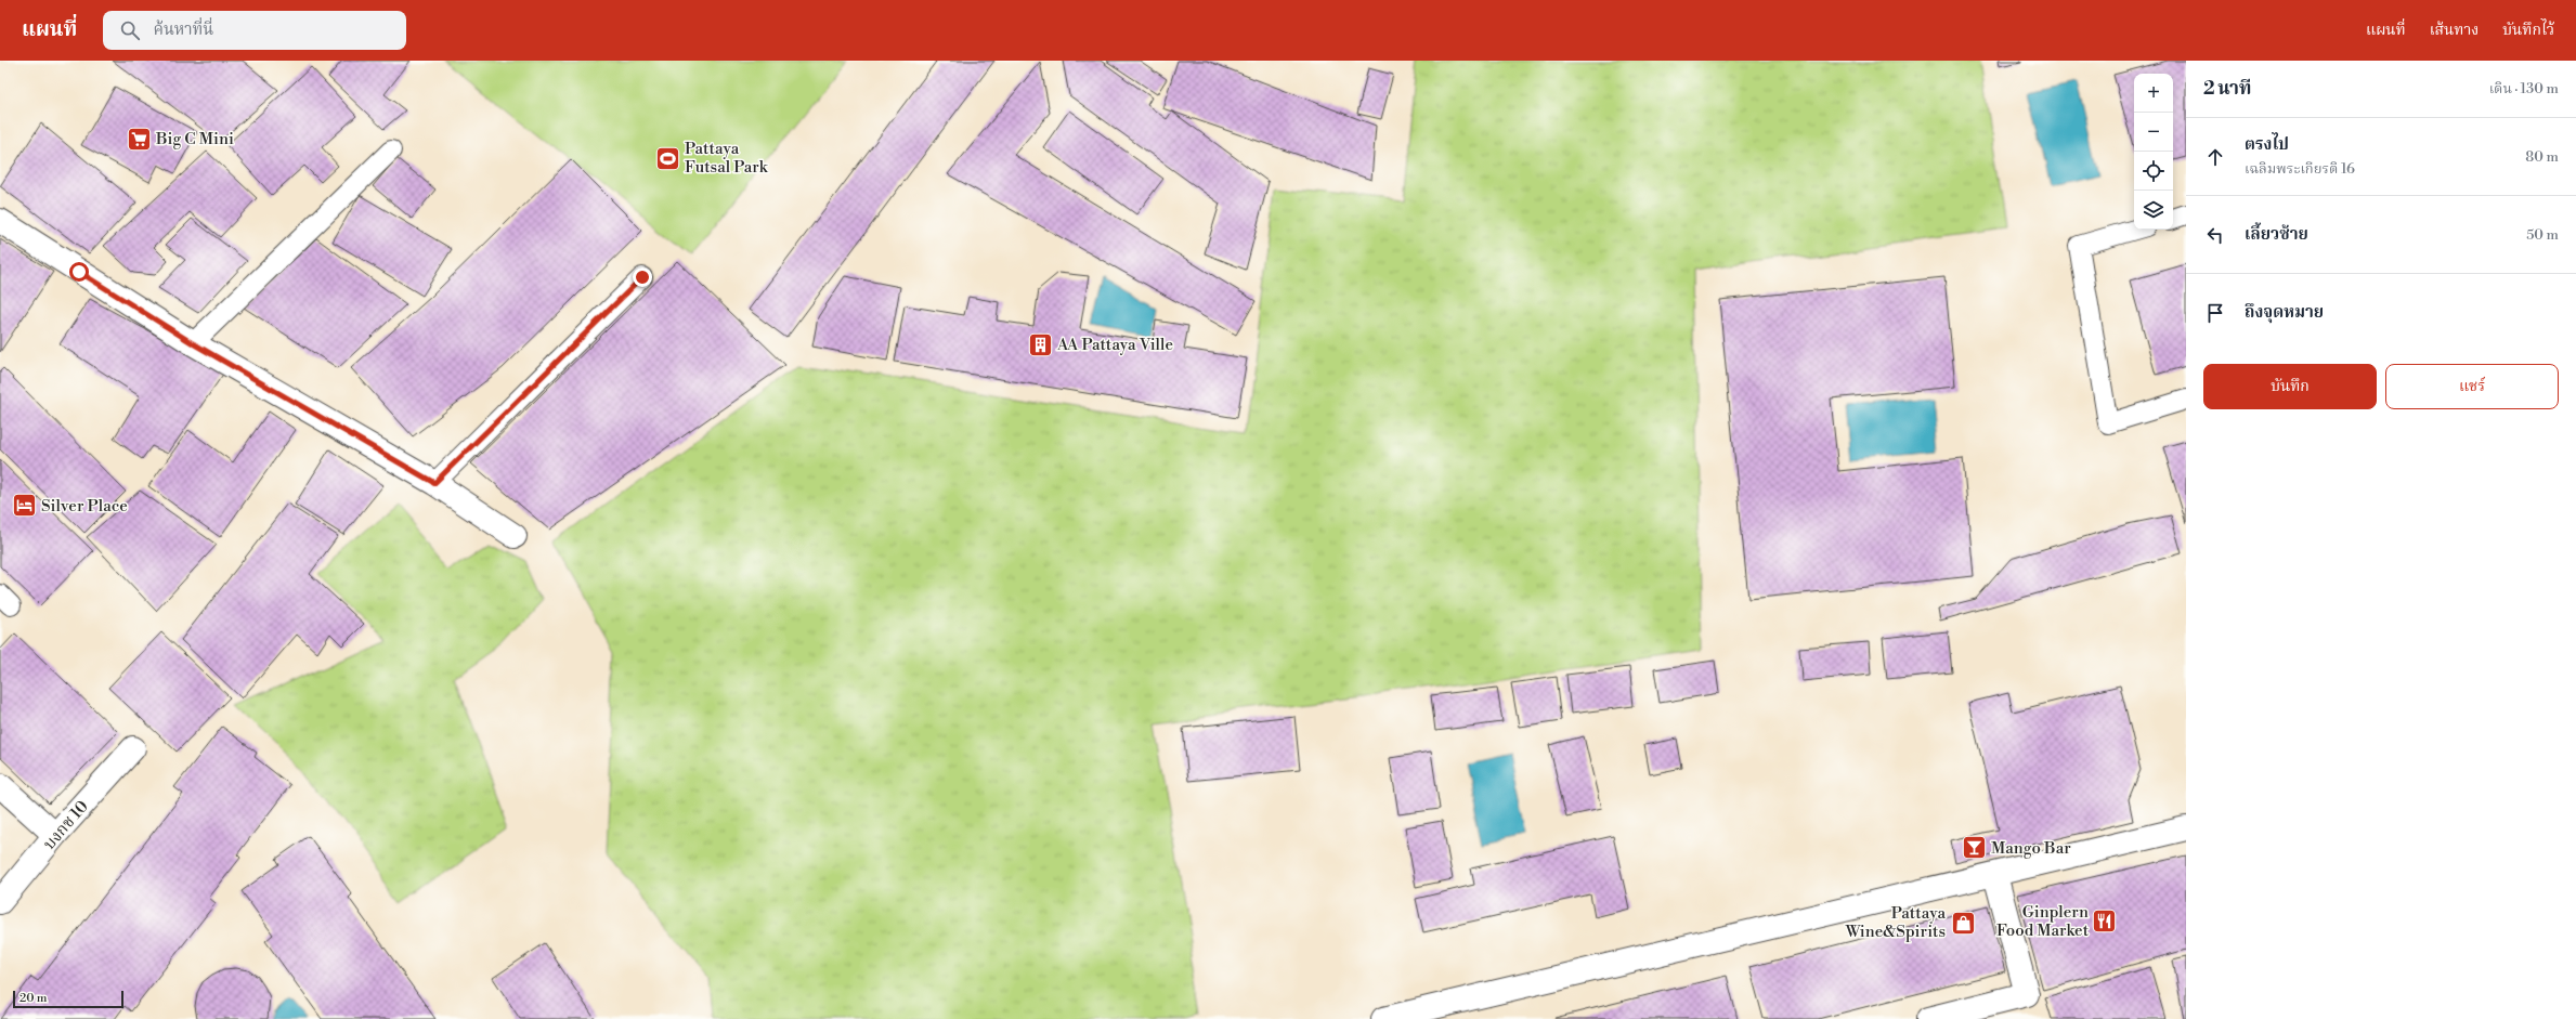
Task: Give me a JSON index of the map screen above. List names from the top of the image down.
{
  "streets": {
    "street": ["บงกช 10"]
  },
  "places": {
    "supermarket": ["Big C Mini"],
    "sports": ["Pattaya Futsal Park"],
    "building": ["AA Pattaya Ville"],
    "hotel": ["Silver Place"],
    "bar": ["Mango Bar"],
    "restaurant": ["Ginplern Food Market"],
    "shop": ["Pattaya Wine&Spirits"]
  },
  "scale_bar": "20 m",
  "page": {
    "header": "แผนที่",
    "search": "ค้นหาที่นี่",
    "nav": ["แผนที่", "เส้นทาง", "บันทึกไว้"],
    "heading": ["2 นาที", "เดิน · 130 m"],
    "map_buttons": ["+", "−"],
    "list": [
      ["ตรงไป", "เฉลิมพระเกียรติ 16", "80 m"],
      ["เลี้ยวซ้าย", "50 m"],
      "ถึงจุดหมาย"
    ],
    "buttons": ["บันทึก", "แชร์"],
    "scale": "20 m"
  }
}
